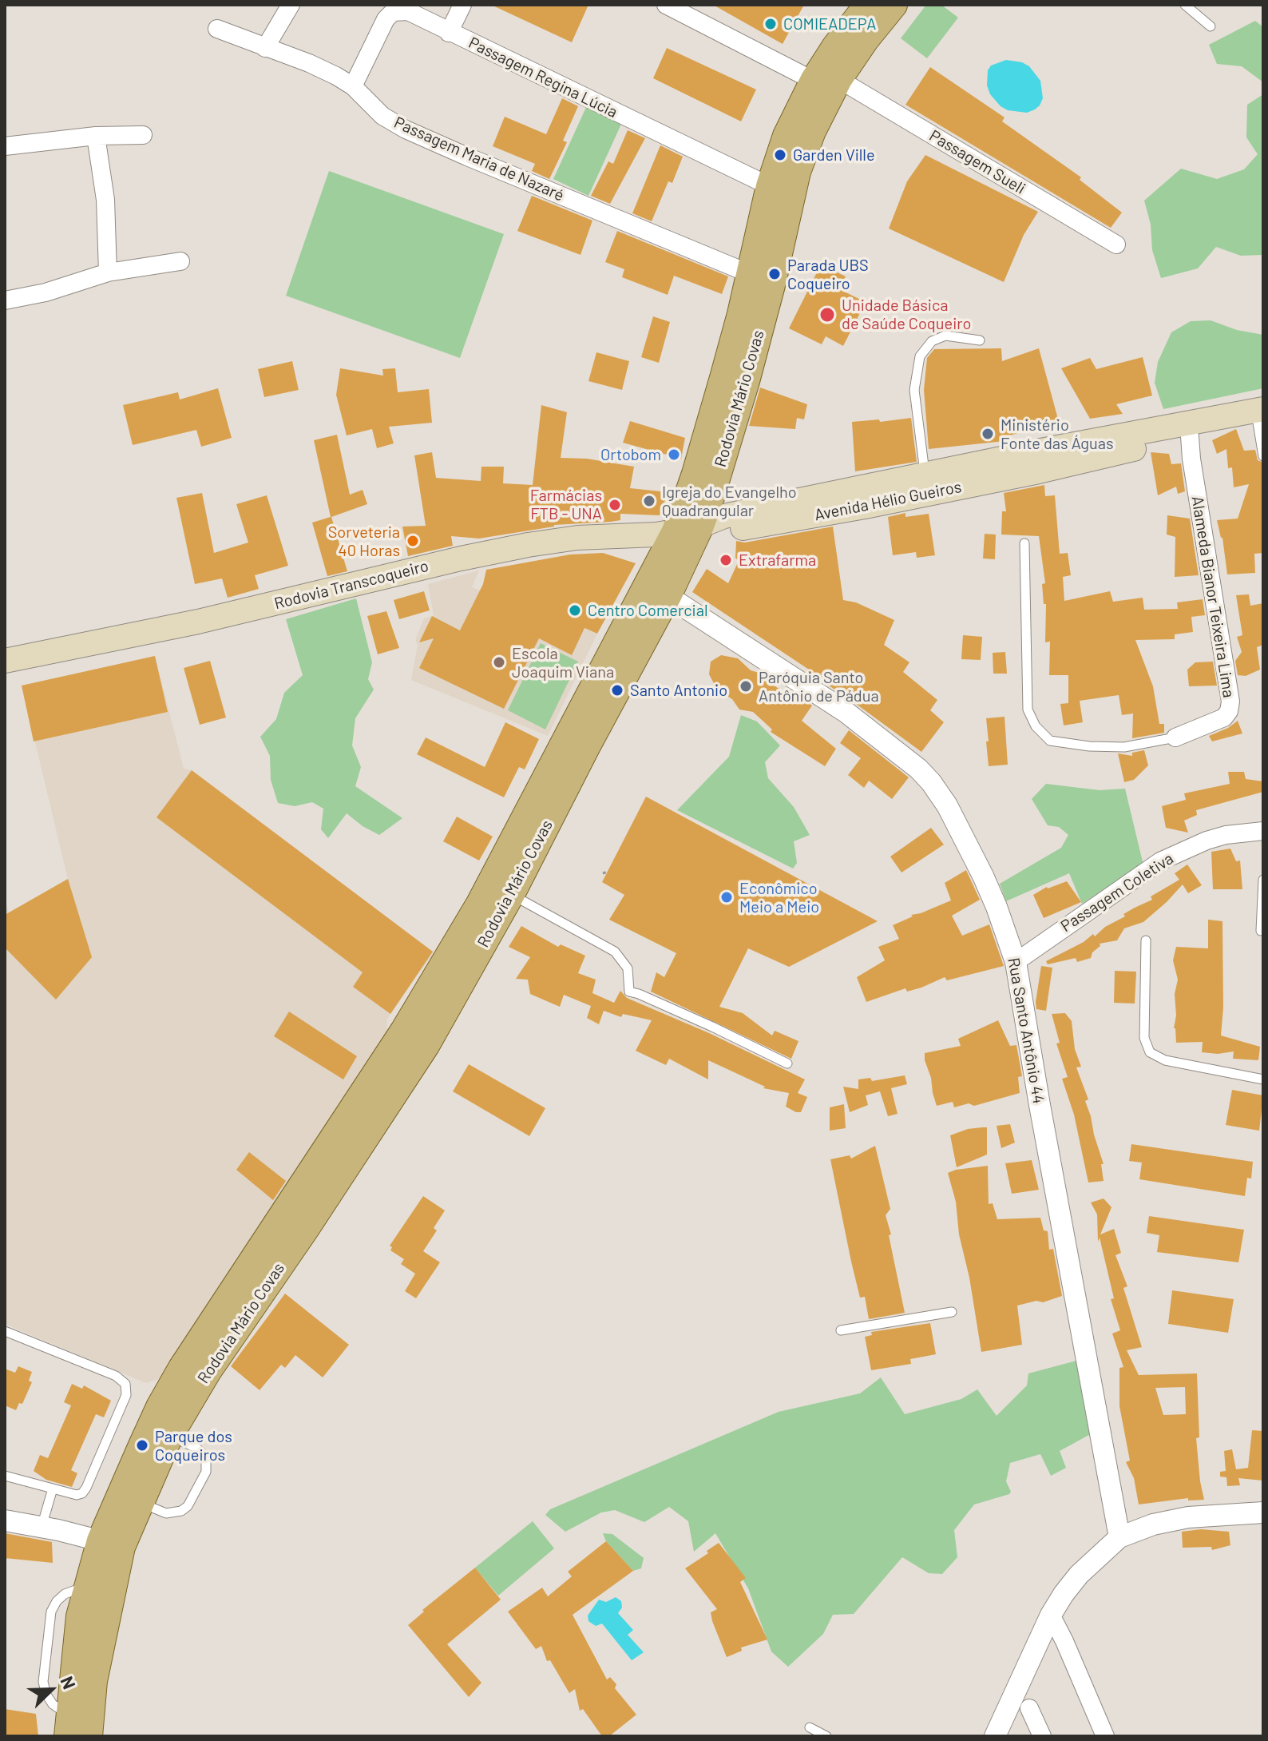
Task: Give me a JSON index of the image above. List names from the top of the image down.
{
  "streets": {
    "main road": ["Rodovia Mário Covas", "Avenida Hélio Gueiros", "Rodovia Transcoqueiro"],
    "street": [
      "Passagem Regina Lúcia",
      "Passagem Maria de Nazaré",
      "Passagem Sueli",
      "Alameda Bianor Teixeira Lima",
      "Passagem Coletiva",
      "Rua Santo Antônio 44"
    ]
  },
  "crossings": [
    ["Passagem Regina Lúcia", "Passagem Maria de Nazaré"],
    ["Passagem Regina Lúcia", "Rodovia Mário Covas"],
    ["Passagem Maria de Nazaré", "Rodovia Mário Covas"],
    ["Passagem Sueli", "Rodovia Mário Covas"],
    ["Rodovia Mário Covas", "Avenida Hélio Gueiros"],
    ["Rodovia Mário Covas", "Rodovia Transcoqueiro"],
    ["Rodovia Mário Covas", "Rua Santo Antônio 44"],
    ["Avenida Hélio Gueiros", "Rodovia Transcoqueiro"],
    ["Avenida Hélio Gueiros", "Alameda Bianor Teixeira Lima"],
    ["Passagem Coletiva", "Rua Santo Antônio 44"]
  ],
  "places": [
    "COMIEADEPA",
    "Garden Ville",
    "Parada UBS Coqueiro",
    "Unidade Básica de Saúde Coqueiro",
    "Ministério Fonte das Águas",
    "Ortobom",
    "Igreja do Evangelho Quadrangular",
    "Farmácias FTB - UNA",
    "Sorveteria 40 Horas",
    "Extrafarma",
    "Centro Comercial",
    "Escola Joaquim Viana",
    "Paróquia Santo Antônio de Pádua",
    "Santo Antonio",
    "Econômico Meio a Meio",
    "Parque dos Coqueiros"
  ],
  "north": "top right"
}
